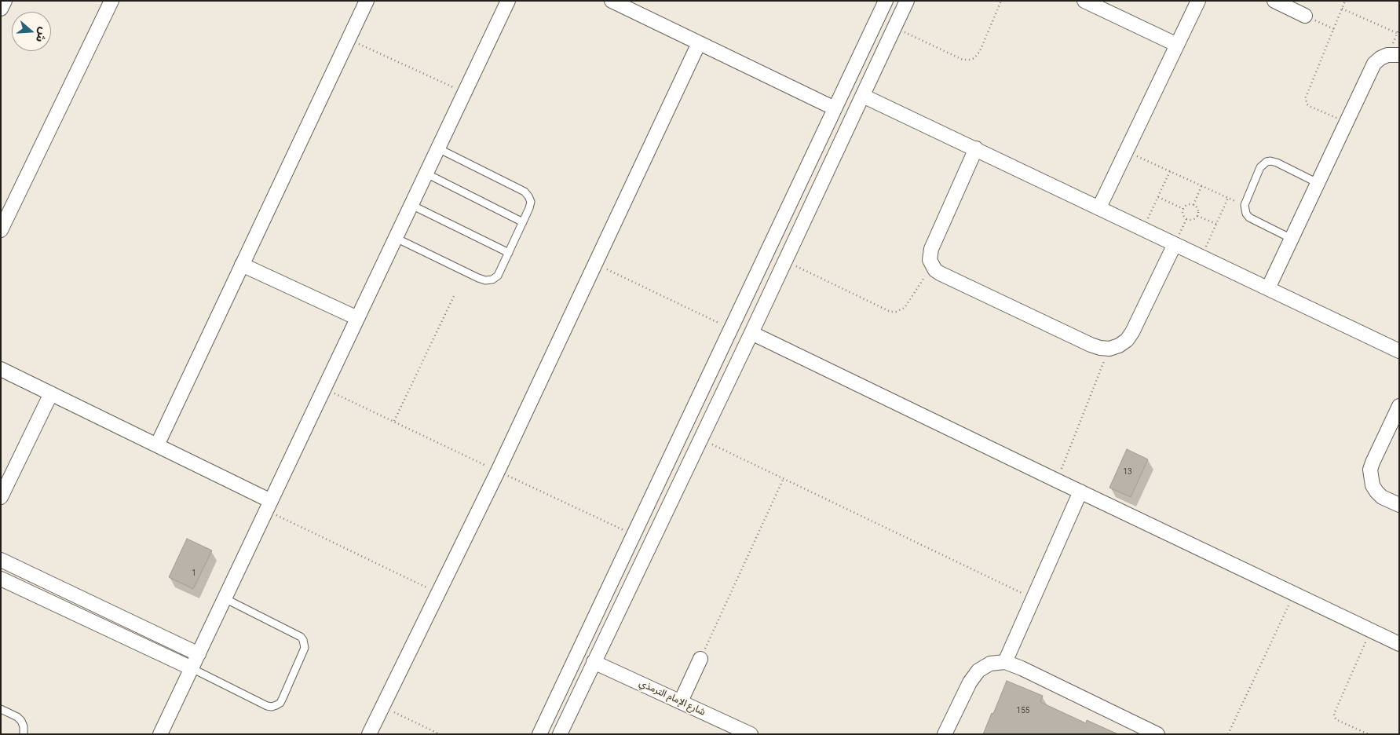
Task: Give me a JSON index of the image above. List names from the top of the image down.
{
  "streets": {
    "street": ["شارع الإمام الترمذي"]
  },
  "house_numbers": ["13", "1", "155"],
  "north": "right"
}
